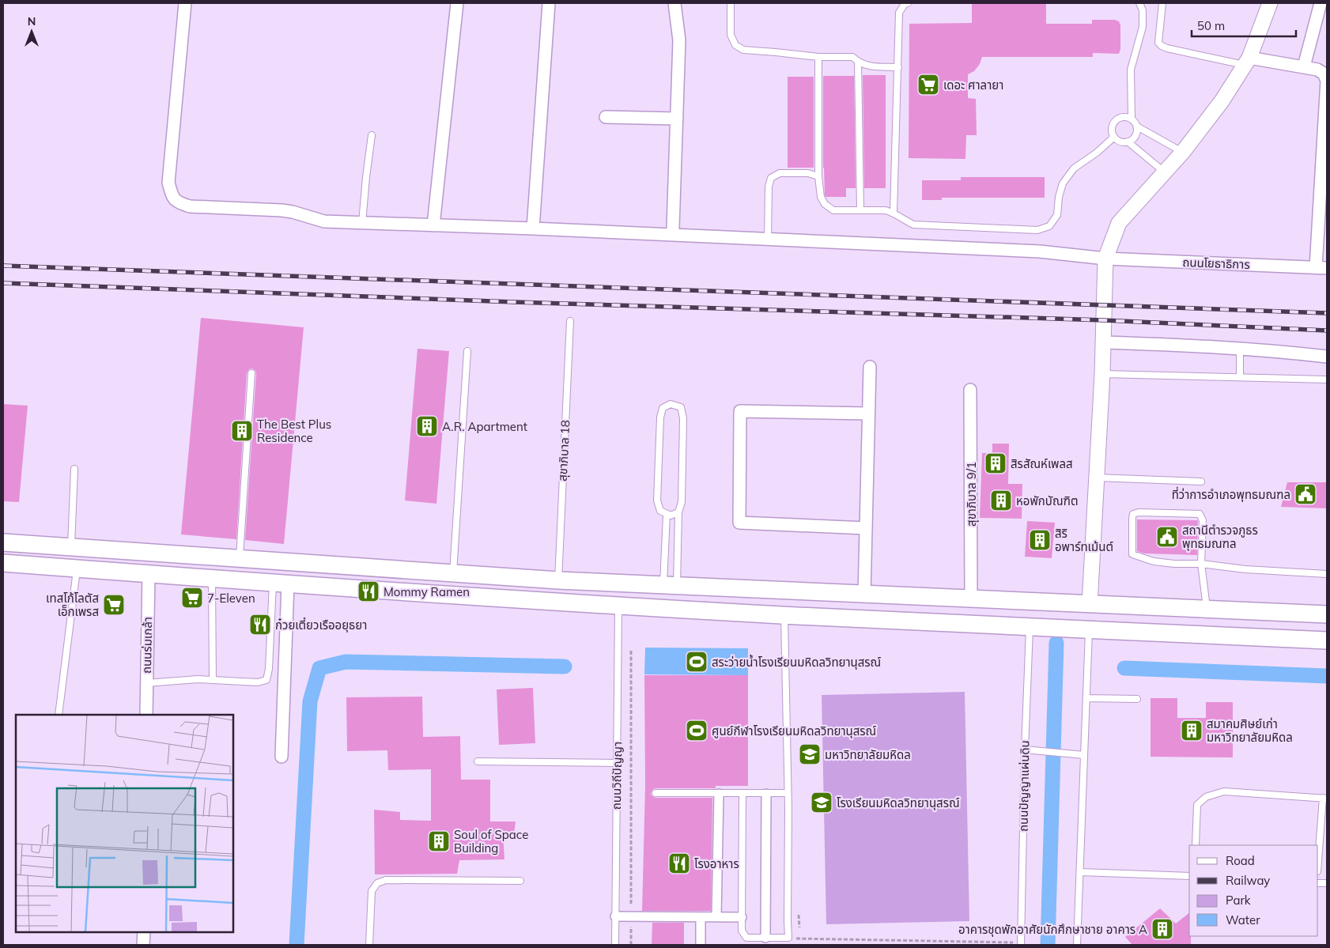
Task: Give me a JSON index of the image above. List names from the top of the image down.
{
  "streets": {
    "street": ["ถนนโยธาธิการ", "สุขาภิบาล 9/1", "ถนนร่มเกล้า"],
    "lane": ["สุขาภิบาล 18", "ถนนวิถีปัญญา", "ถนนปัญญาแผ่นดิน"]
  },
  "places": {
    "supermarket": ["เดอะ ศาลายา", "7-Eleven", "เทสโก้โลตัส เอ็กเพรส"],
    "building": [
      "A.R. Apartment",
      "The Best Plus Residence",
      "สิรสัณห์เพลส",
      "หอพักบัณฑิต",
      "สิริ อพาร์ทเม้นต์",
      "สมาคมศิษย์เก่า มหาวิทยาลัยมหิดล",
      "Soul of Space Building",
      "อาคารชุดพักอาศัยนักศึกษาชาย อาคาร A"
    ],
    "public building": ["ที่ว่าการอำเภอพุทธมณฑล", "สถานีตำรวจภูธร พุทธมณฑล"],
    "restaurant": ["Mommy Ramen", "ก๋วยเตี๋ยวเรืออยุธยา", "โรงอาหาร"],
    "sports": ["สระว่ายน้ำโรงเรียนมหิดลวิทยานุสรณ์", "ศูนย์กีฬาโรงเรียนมหิดลวิทยานุสรณ์"],
    "school or university": ["มหาวิทยาลัยมหิดล", "โรงเรียนมหิดลวิทยานุสรณ์"]
  },
  "legend": [
    "Road",
    "Railway",
    "Park",
    "Water"
  ],
  "scale_bar": "50 m",
  "north": "top"
}
